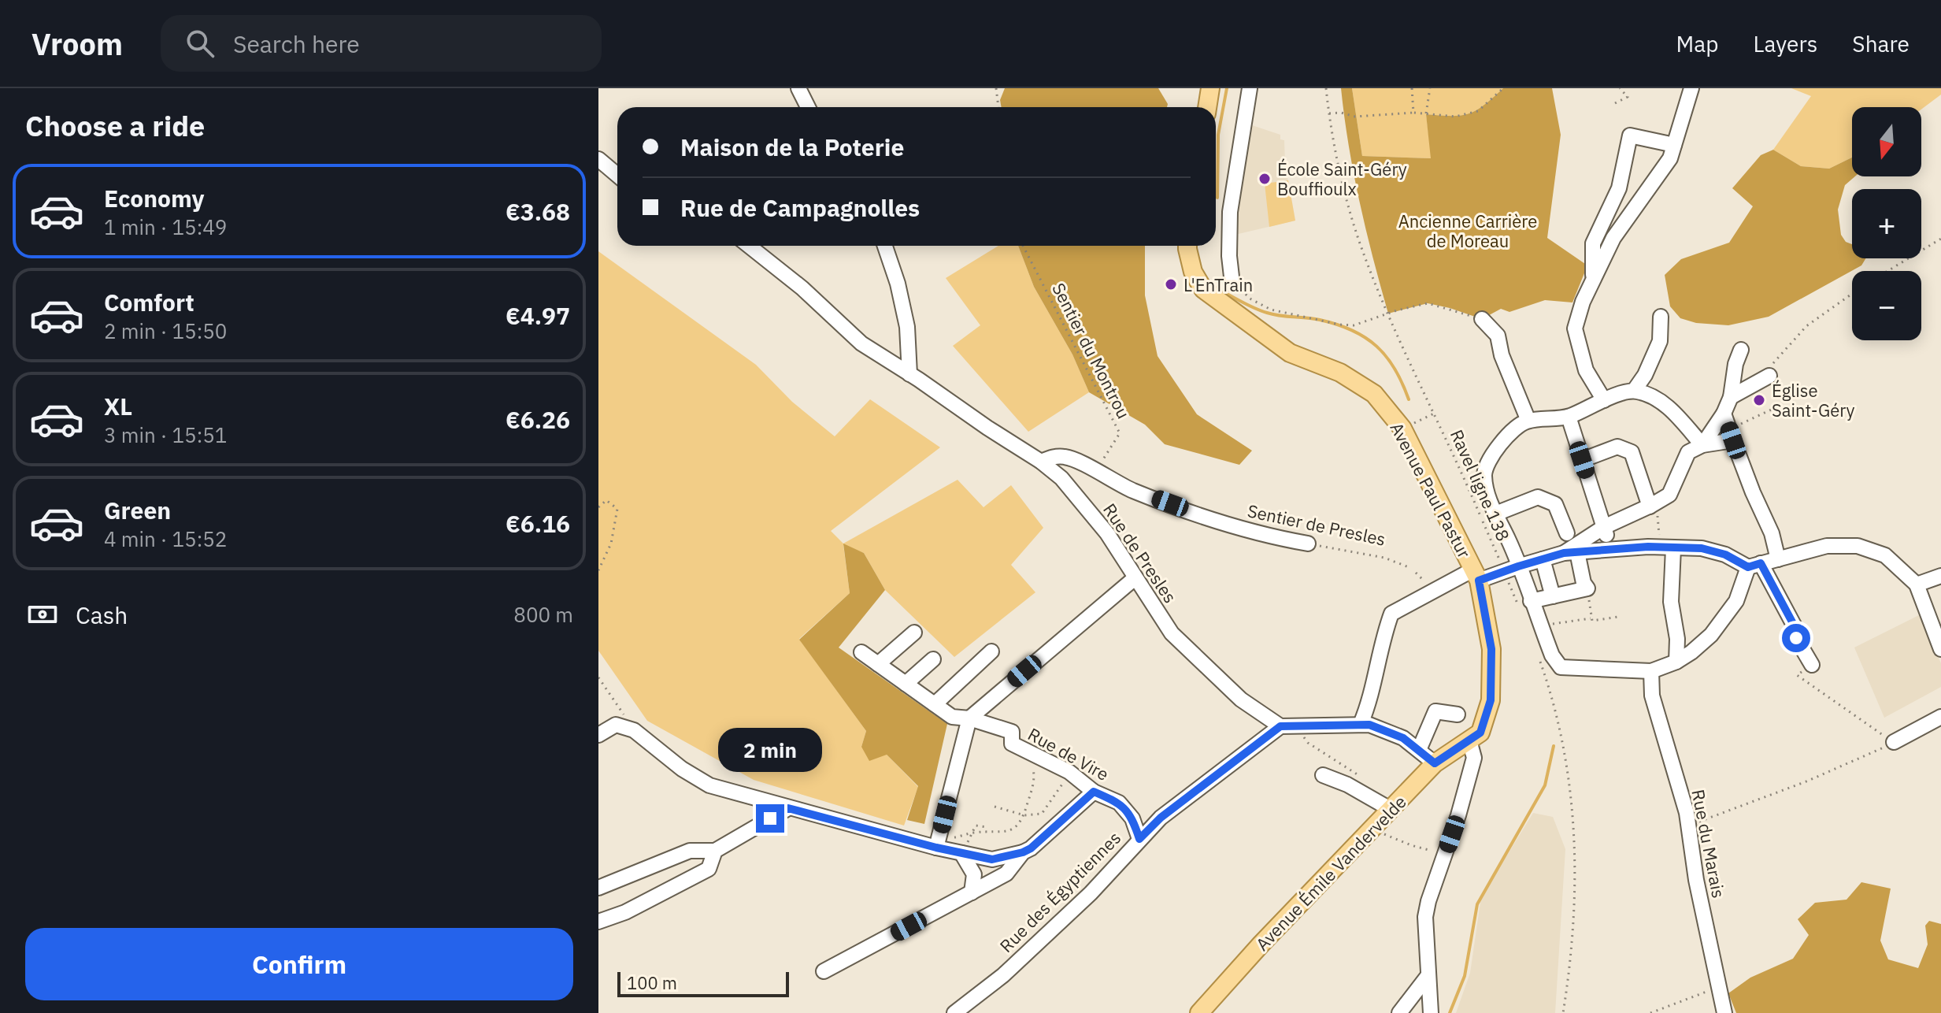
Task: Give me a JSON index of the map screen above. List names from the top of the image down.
{
  "streets": {
    "main road": ["Avenue Paul Pastur", "Avenue Émile Vandervelde"],
    "street": [
      "Sentier de Presles",
      "Rue de Presles",
      "Rue de Vire",
      "Rue du Marais",
      "Rue des Égyptiennes"
    ],
    "path": ["Sentier du Montrou", "Ravel ligne 138"]
  },
  "crossings": [
    ["Sentier du Montrou", "Sentier de Presles"],
    ["Avenue Paul Pastur", "Avenue Émile Vandervelde"],
    ["Sentier de Presles", "Rue de Presles"],
    ["Rue de Presles", "Rue des Égyptiennes"],
    ["Rue de Vire", "Rue des Égyptiennes"]
  ],
  "parks": ["Ancienne Carrière de Moreau"],
  "places": ["École Saint-Géry Bouffioulx", "L'EnTrain", "Église Saint-Géry"],
  "scale_bar": "100 m",
  "north": "bottom",
  "page": {
    "header": "Vroom",
    "search": "Search here",
    "nav": ["Map", "Layers", "Share"],
    "heading": "Choose a ride",
    "map_buttons": ["+", "−"],
    "banner": ["Maison de la Poterie", "Rue de Campagnolles"],
    "list": [
      {
        "name": "Economy",
        "note": "1 min · 15:49",
        "value": "€3.68"
      },
      {
        "name": "Comfort",
        "note": "2 min · 15:50",
        "value": "€4.97"
      },
      {
        "name": "XL",
        "note": "3 min · 15:51",
        "value": "€6.26"
      },
      {
        "name": "Green",
        "note": "4 min · 15:52",
        "value": "€6.16"
      }
    ],
    "pay": ["Cash", "800 m"],
    "bubble": "2 min",
    "buttons": "Confirm",
    "scale": "100 m"
  }
}
